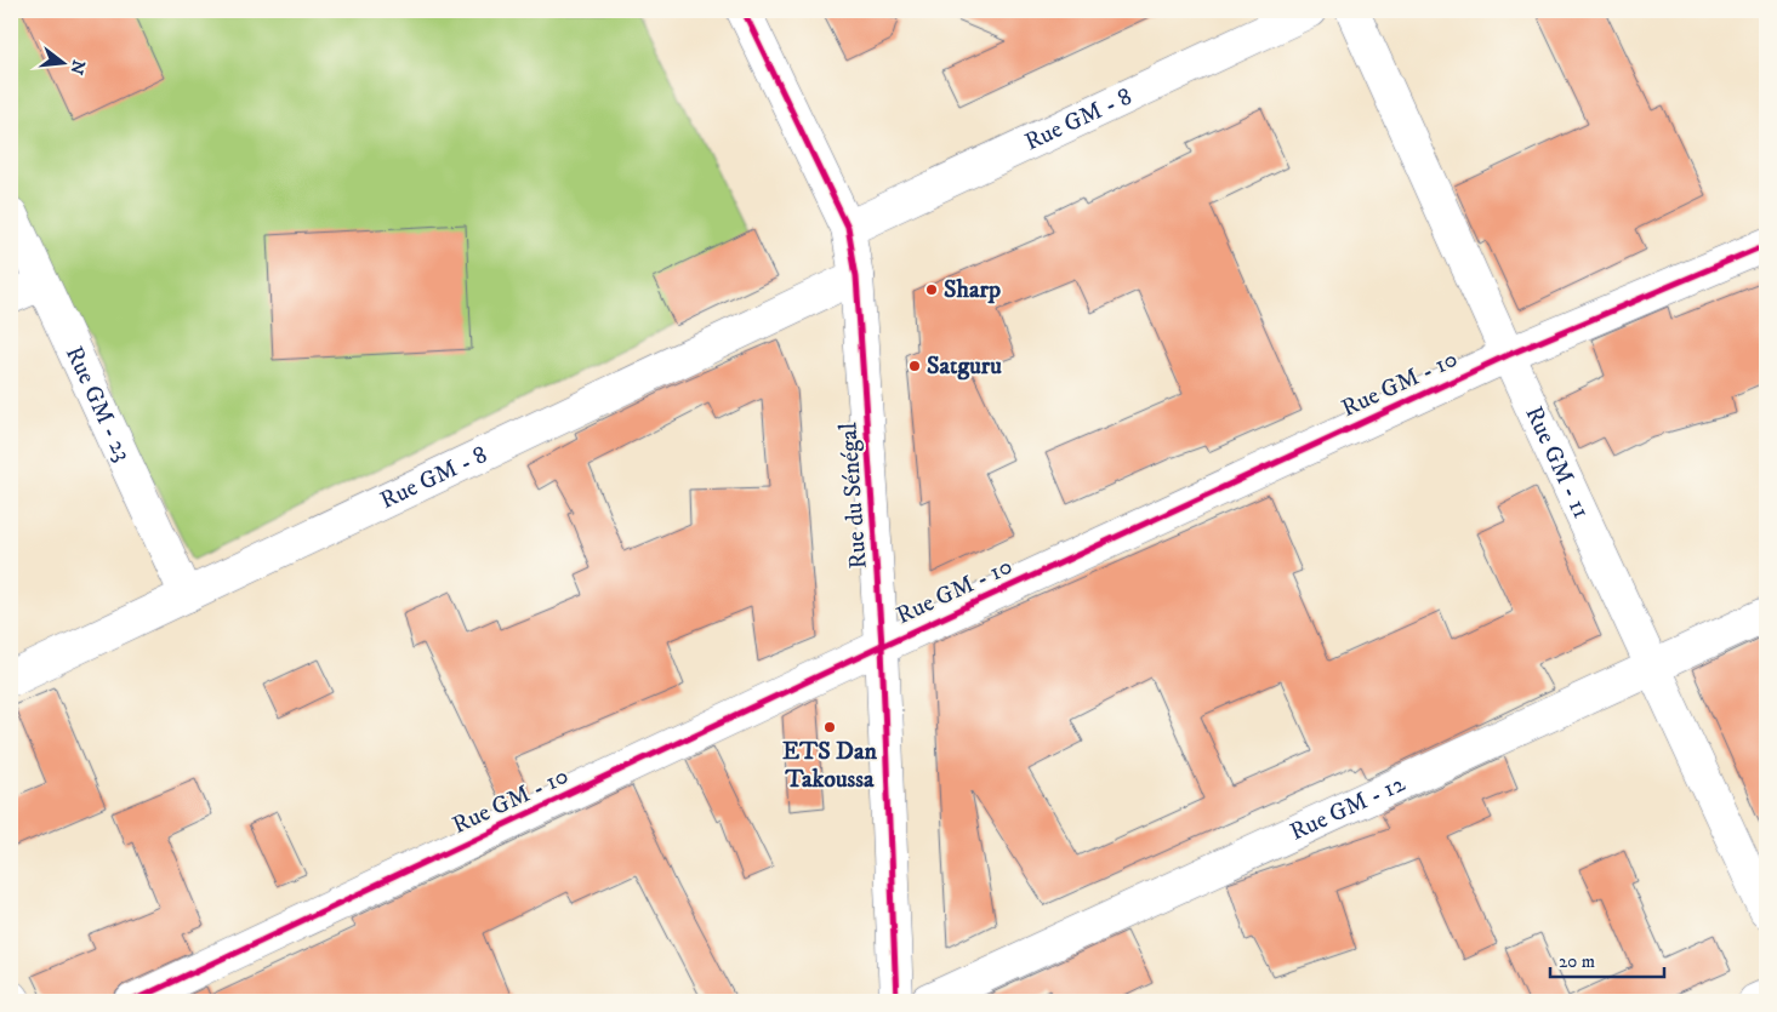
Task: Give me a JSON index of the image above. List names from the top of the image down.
{
  "streets": {
    "street": [
      "Rue GM - 8",
      "Rue GM - 10",
      "Rue GM - 23",
      "Rue GM - 11",
      "Rue du Sénégal",
      "Rue GM - 12"
    ]
  },
  "crossings": [
    ["Rue GM - 8", "Rue GM - 23"],
    ["Rue GM - 8", "Rue du Sénégal"],
    ["Rue GM - 10", "Rue GM - 11"],
    ["Rue GM - 10", "Rue du Sénégal"],
    ["Rue GM - 11", "Rue GM - 12"]
  ],
  "places": ["Sharp", "Satguru", "ETS Dan Takoussa"],
  "scale_bar": "20 m",
  "north": "right"
}
